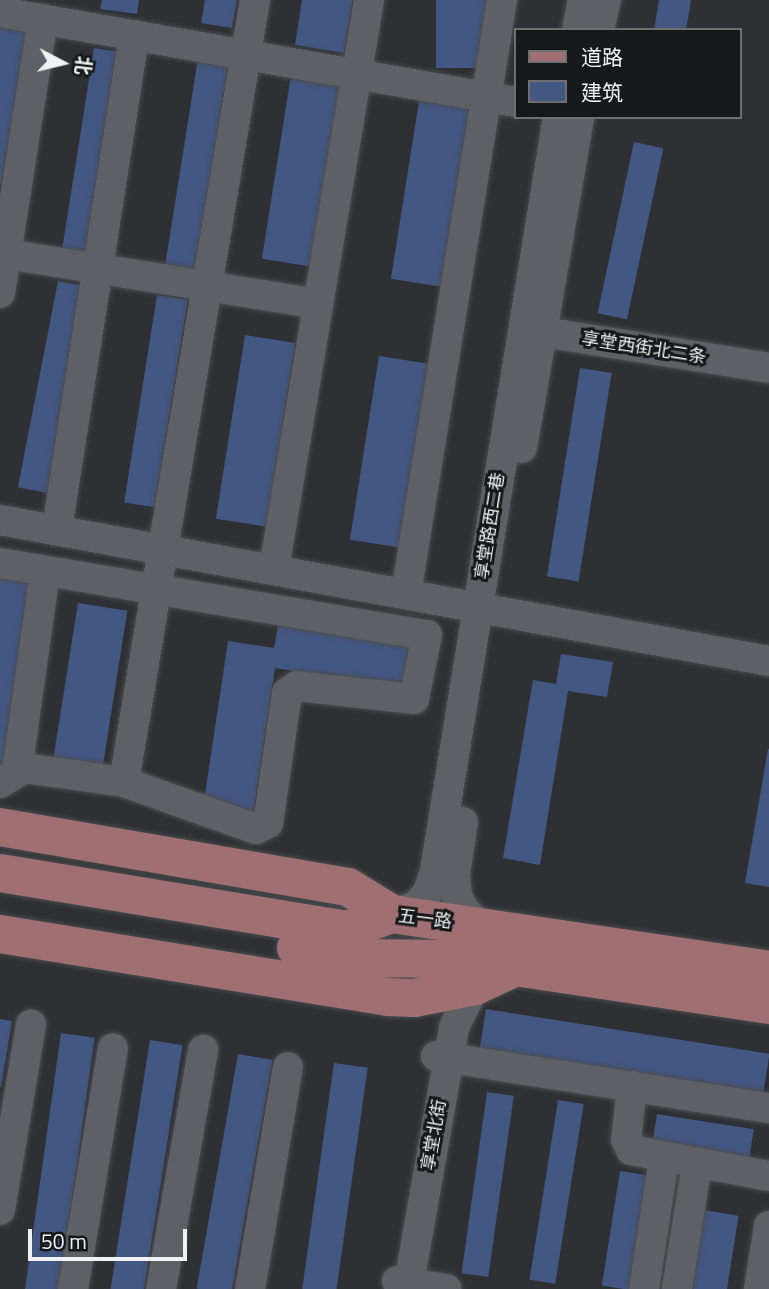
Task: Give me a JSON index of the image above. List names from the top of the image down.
{
  "streets": {
    "main road": ["五一路"],
    "street": ["享堂西街北二条", "享堂路西二巷", "享堂北街"]
  },
  "crossings": [
    ["享堂西街北二条", "享堂路西二巷"],
    ["享堂路西二巷", "五一路"]
  ],
  "legend": ["道路", "建筑"],
  "scale_bar": "50 m",
  "north": "right"
}
